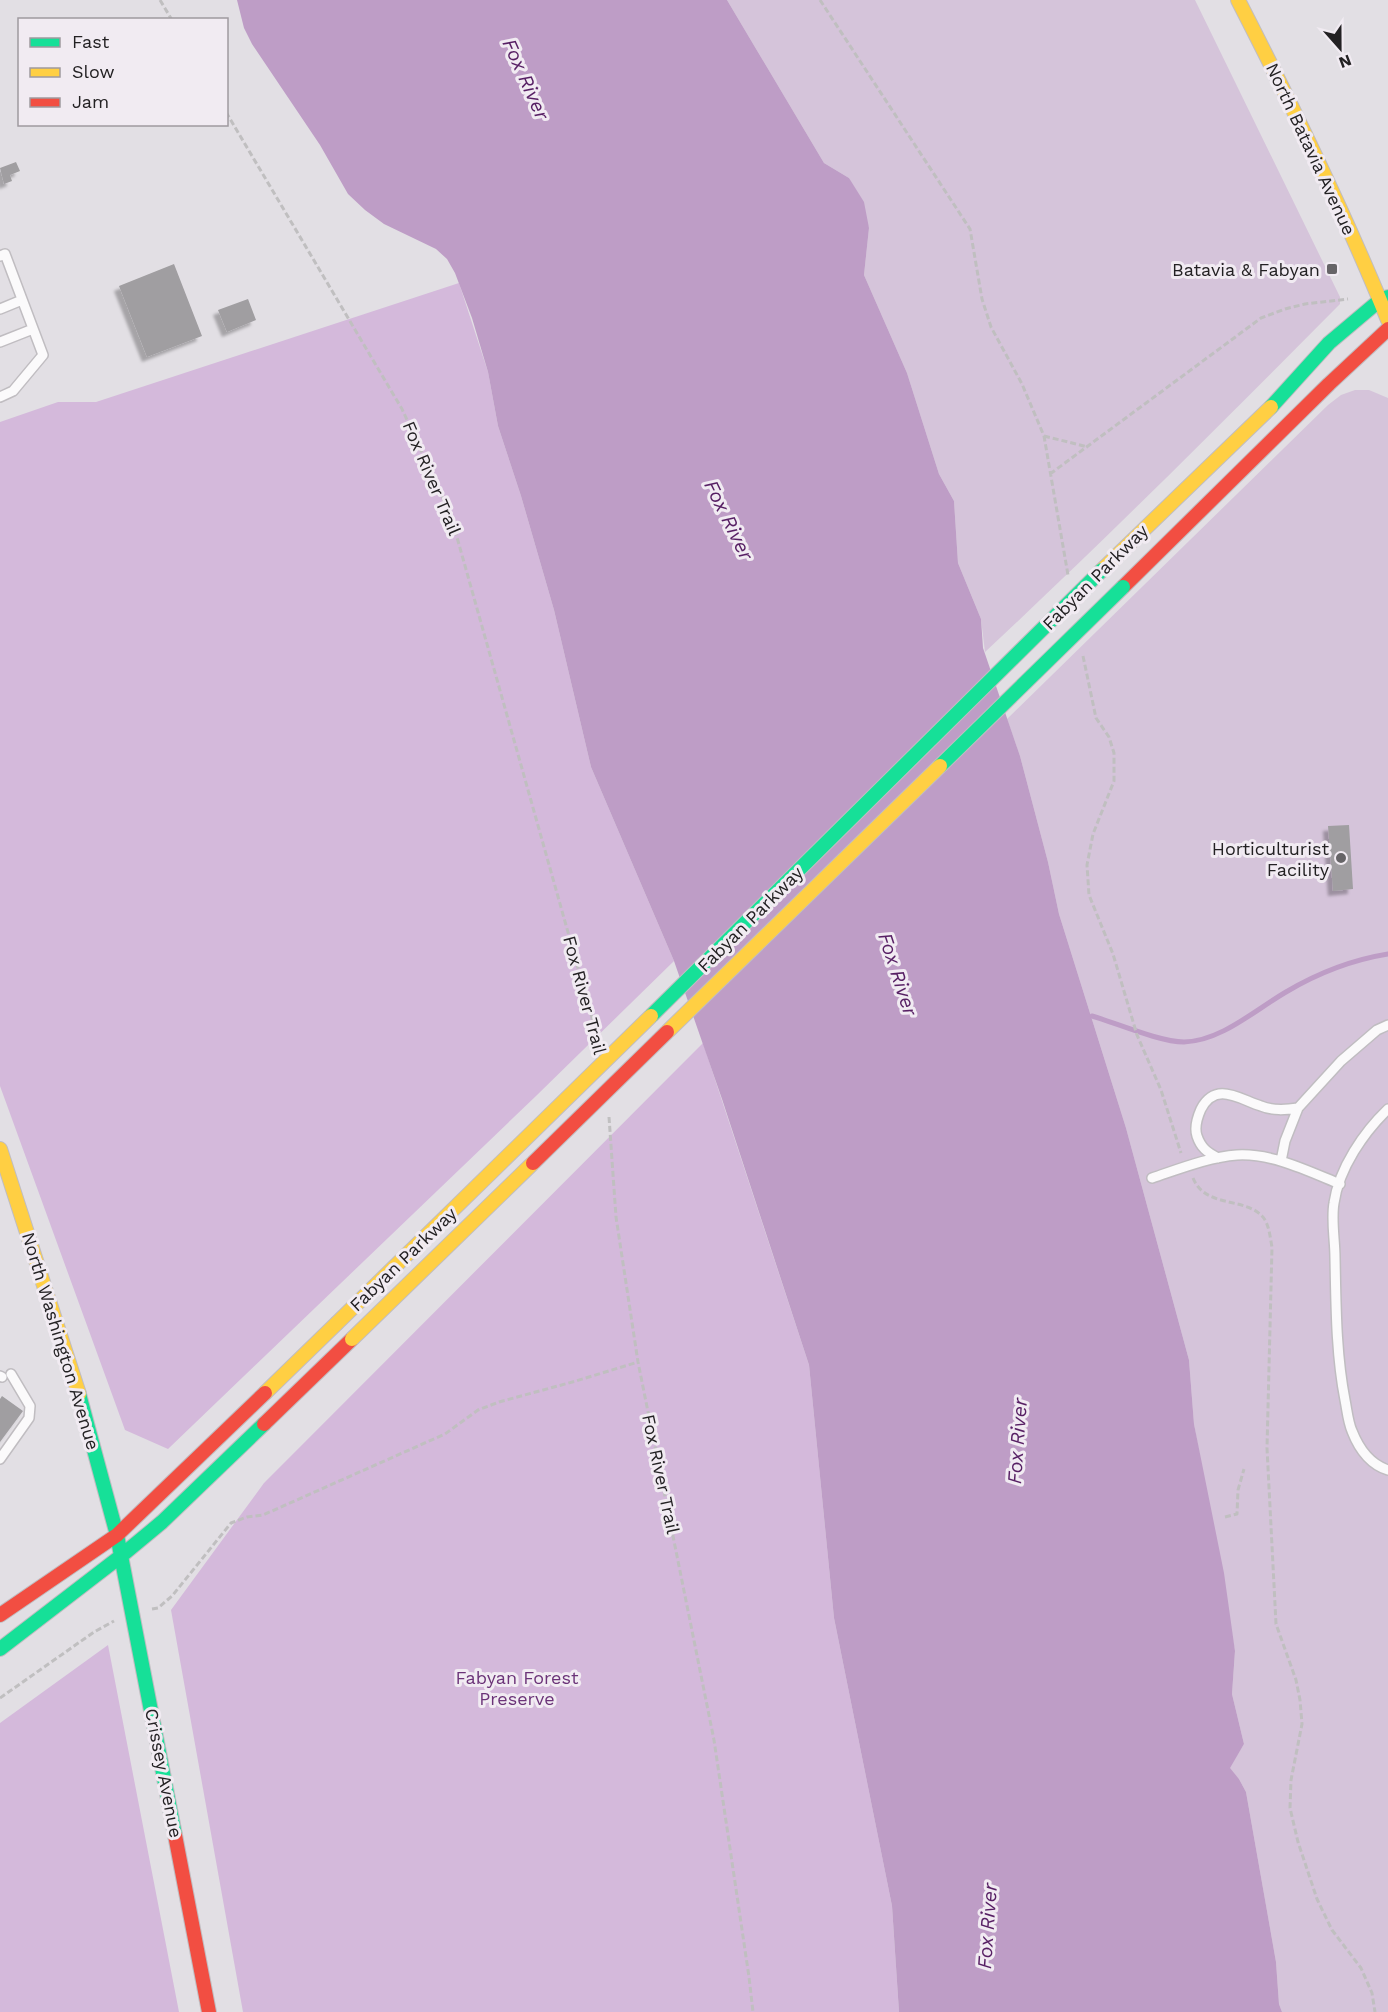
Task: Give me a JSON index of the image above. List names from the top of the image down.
{
  "streets": {
    "main road": [
      "North Batavia Avenue",
      "Fabyan Parkway",
      "North Washington Avenue",
      "Crissey Avenue"
    ],
    "path": ["Fox River Trail"]
  },
  "crossings": [
    ["North Batavia Avenue", "Fabyan Parkway"],
    ["Fabyan Parkway", "North Washington Avenue"],
    ["Fabyan Parkway", "Crissey Avenue"],
    ["North Washington Avenue", "Crissey Avenue"]
  ],
  "water": ["Fox River"],
  "parks": ["Fabyan Forest Preserve"],
  "places": {
    "transit": ["Batavia & Fabyan"],
    "other": ["Horticulturist Facility"]
  },
  "legend": ["Fast", "Slow", "Jam"],
  "north": "bottom"
}
